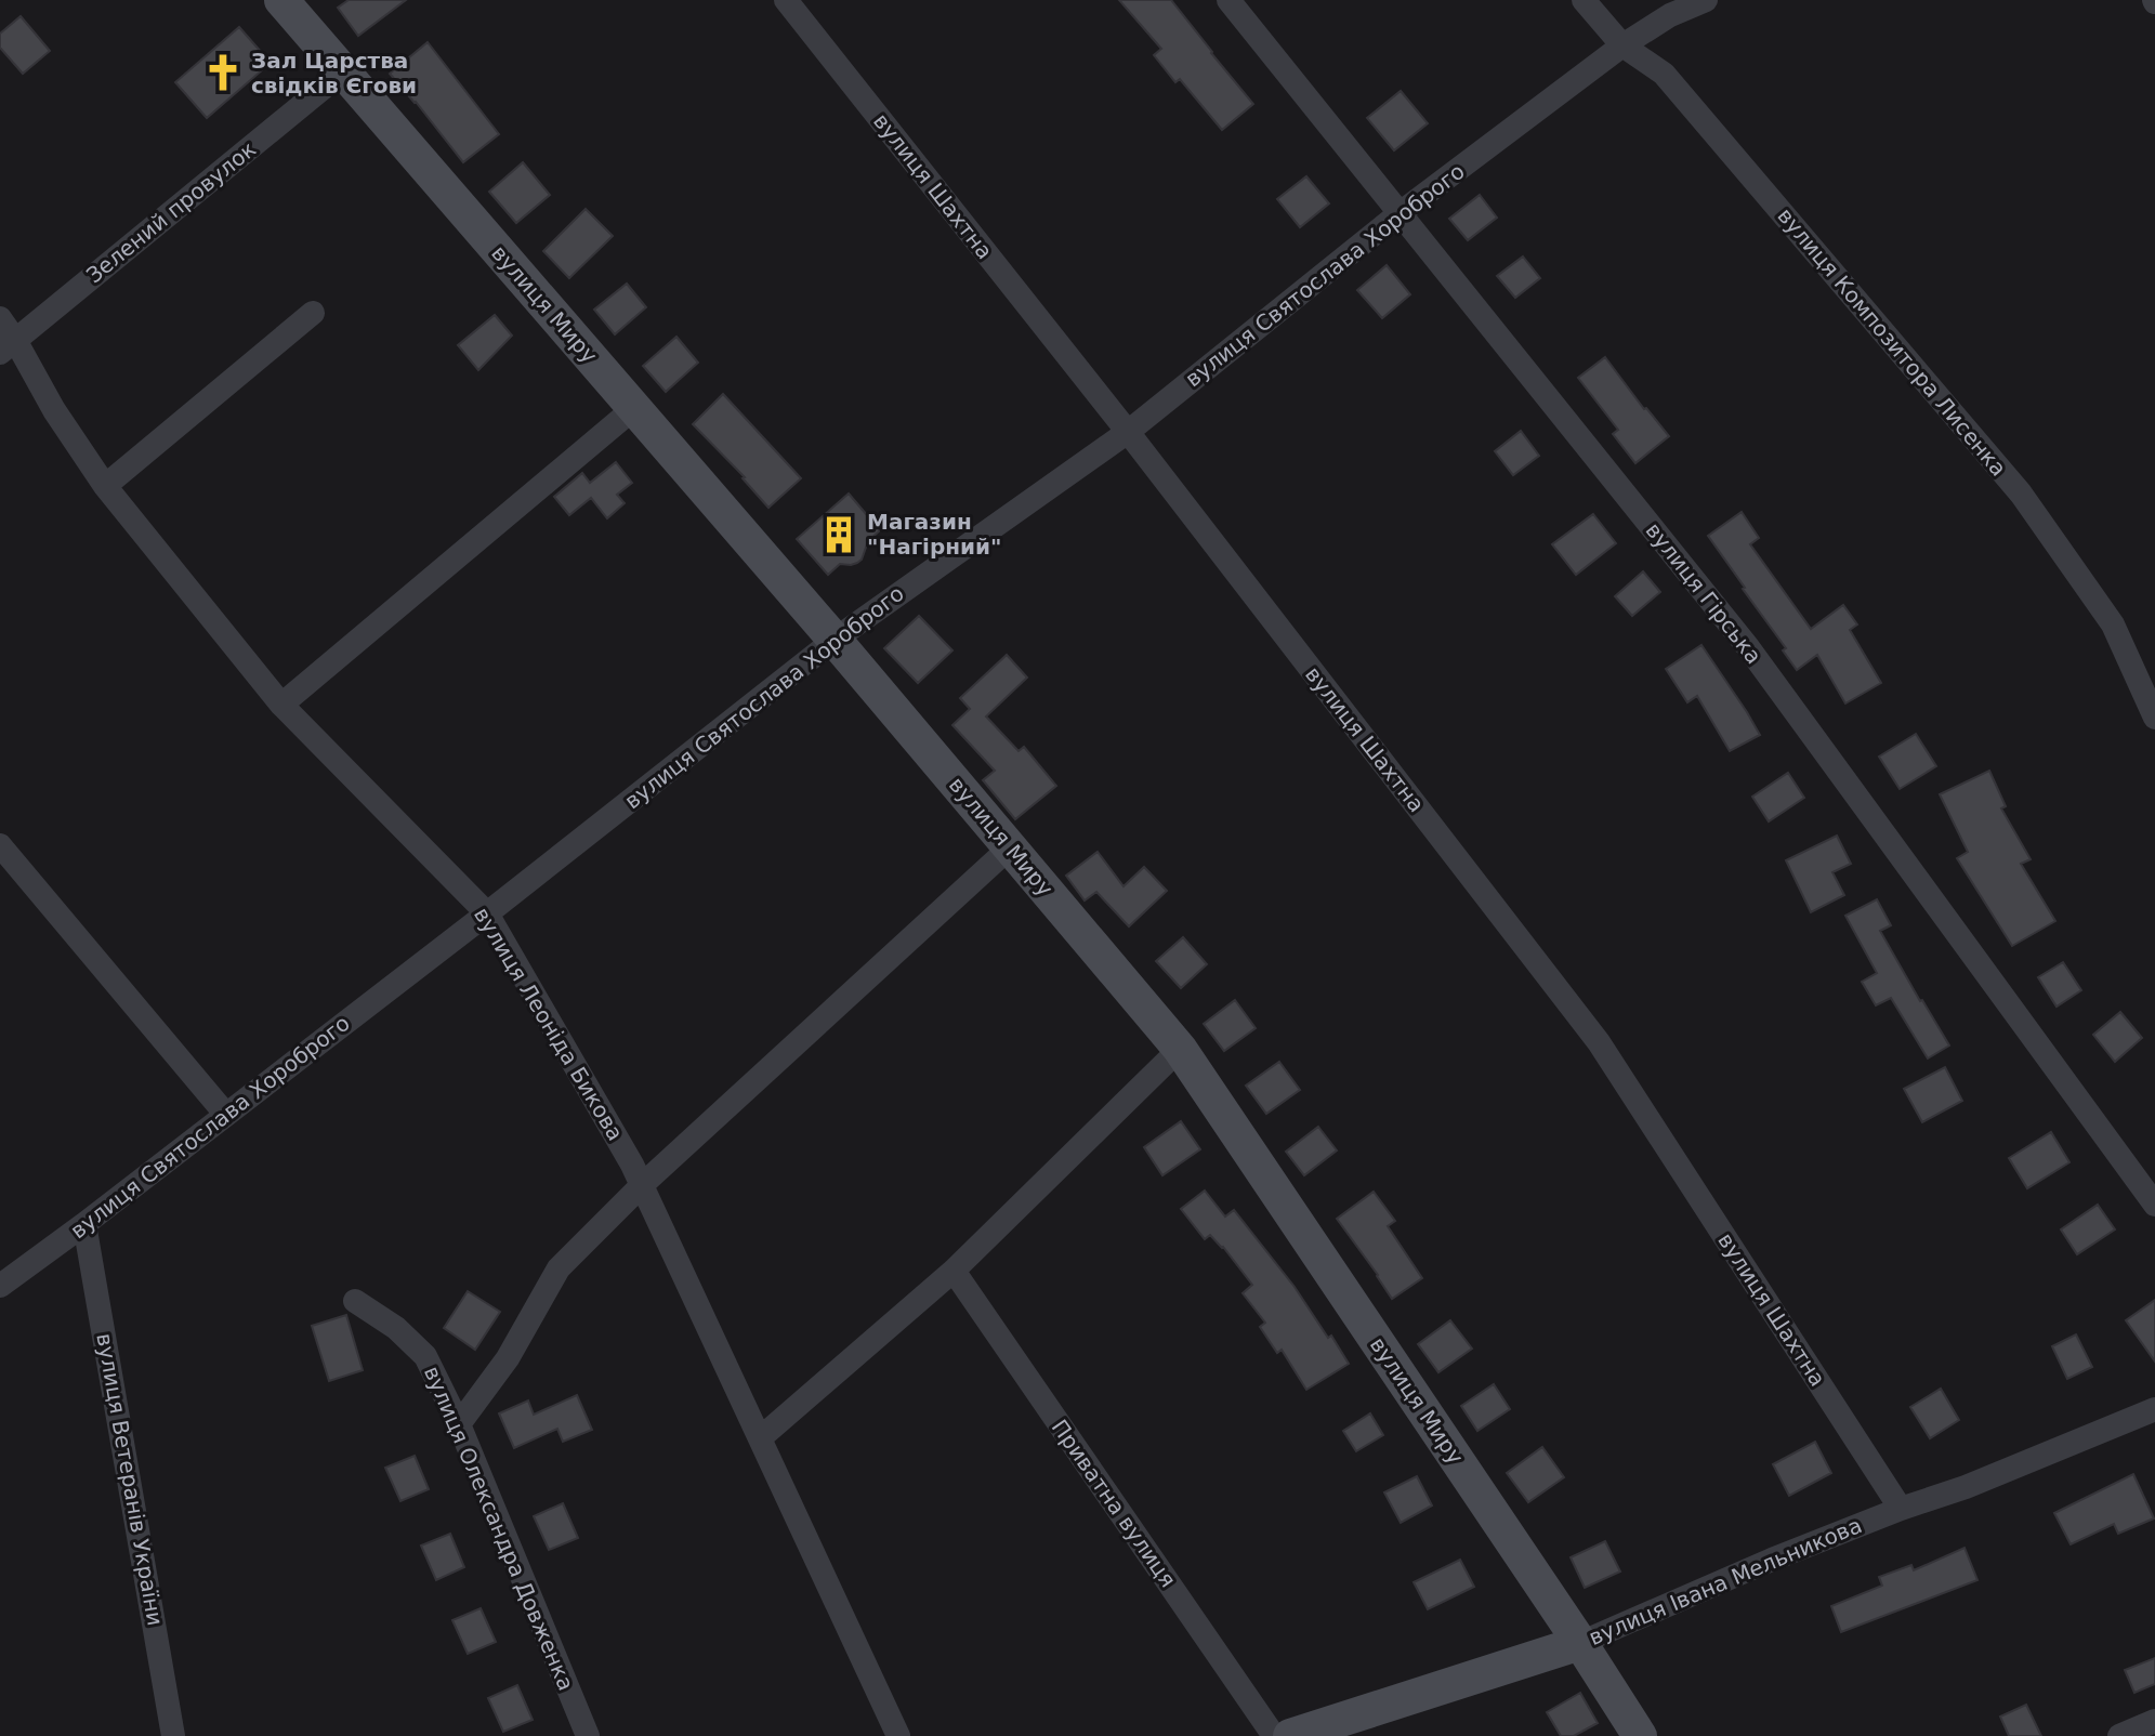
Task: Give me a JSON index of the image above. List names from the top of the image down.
{
  "streets": {
    "street": [
      "вулиця Шахтна",
      "Зелений провулок",
      "вулиця Святослава Хороброго",
      "вулиця Миру",
      "вулиця Композитора Лисенка",
      "вулиця Гірська",
      "вулиця Леоніда Бикова",
      "вулиця Ветеранів України",
      "Приватна вулиця",
      "вулиця Олександра Довженка",
      "вулиця Івана Мельникова"
    ]
  },
  "crossings": [
    ["вулиця Шахтна", "вулиця Святослава Хороброго"],
    ["вулиця Шахтна", "вулиця Івана Мельникова"],
    ["Зелений провулок", "вулиця Миру"],
    ["Зелений провулок", "вулиця Леоніда Бикова"],
    ["вулиця Святослава Хороброго", "вулиця Миру"],
    ["вулиця Святослава Хороброго", "вулиця Композитора Лисенка"],
    ["вулиця Святослава Хороброго", "вулиця Гірська"],
    ["вулиця Святослава Хороброго", "вулиця Леоніда Бикова"],
    ["вулиця Святослава Хороброго", "вулиця Ветеранів України"],
    ["вулиця Миру", "вулиця Івана Мельникова"]
  ],
  "places": {
    "church": ["Зал Царства свідків Єгови"],
    "building": ["Магазин \"Нагірний\""]
  }
}
